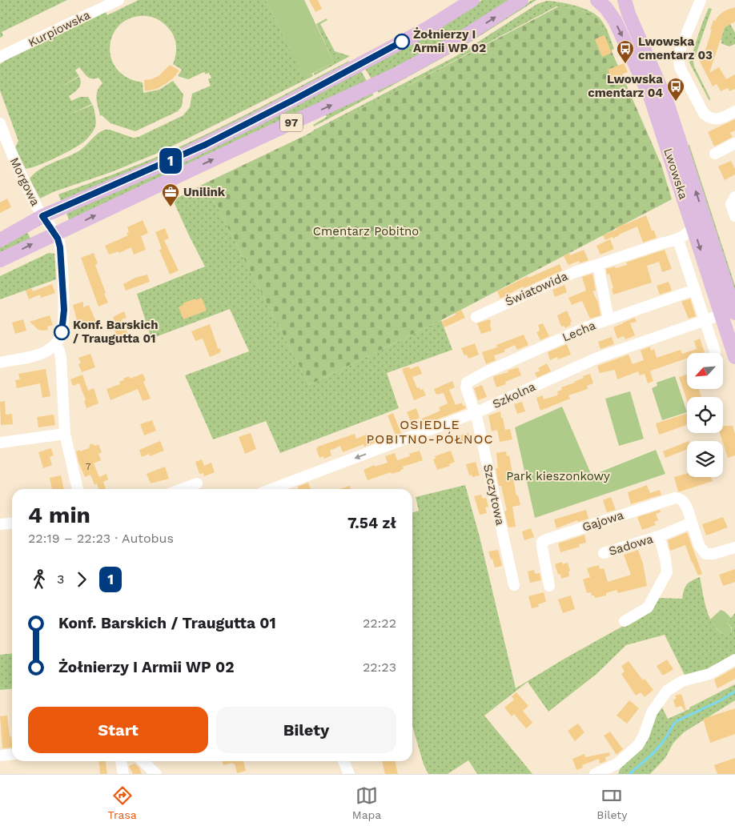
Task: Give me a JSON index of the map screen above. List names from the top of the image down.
{
  "streets": {
    "main road": ["97", "Lwowska"],
    "street": [
      "Kurpiowska",
      "Morgowa",
      "Światowida",
      "Lecha",
      "Szkolna",
      "Szczytowa",
      "Gajowa",
      "Sadowa"
    ]
  },
  "crossings": [
    ["97", "Morgowa"],
    ["Lwowska", "Światowida"],
    ["Lwowska", "Szkolna"],
    ["Lecha", "Szczytowa"],
    ["Szkolna", "Szczytowa"],
    ["Gajowa", "Sadowa"]
  ],
  "one_way": ["Szkolna"],
  "districts": ["OSIEDLE POBITNO-PÓŁNOC"],
  "parks": ["Cmentarz Pobitno", "Park kieszonkowy"],
  "places": {
    "other": ["Żołnierzy I Armii WP 02", "Konf. Barskich / Traugutta 01"],
    "bus stop": ["Lwowska cmentarz 03", "Lwowska cmentarz 04"],
    "office": ["Unilink"]
  },
  "lines": ["bus line 1"],
  "house_numbers": ["7"],
  "north": "bottom left",
  "page": {
    "on_map": "1",
    "heading": ["4 min", "22:19 – 22:23 · Autobus", "7.54 zł"],
    "legs": ["3", "1"],
    "list": [
      {
        "name": "Konf. Barskich / Traugutta 01",
        "value": "22:22"
      },
      {
        "name": "Żołnierzy I Armii WP 02",
        "value": "22:23"
      }
    ],
    "buttons": ["Start", "Bilety"],
    "tabs": ["Trasa", "Mapa", "Bilety"]
  }
}
